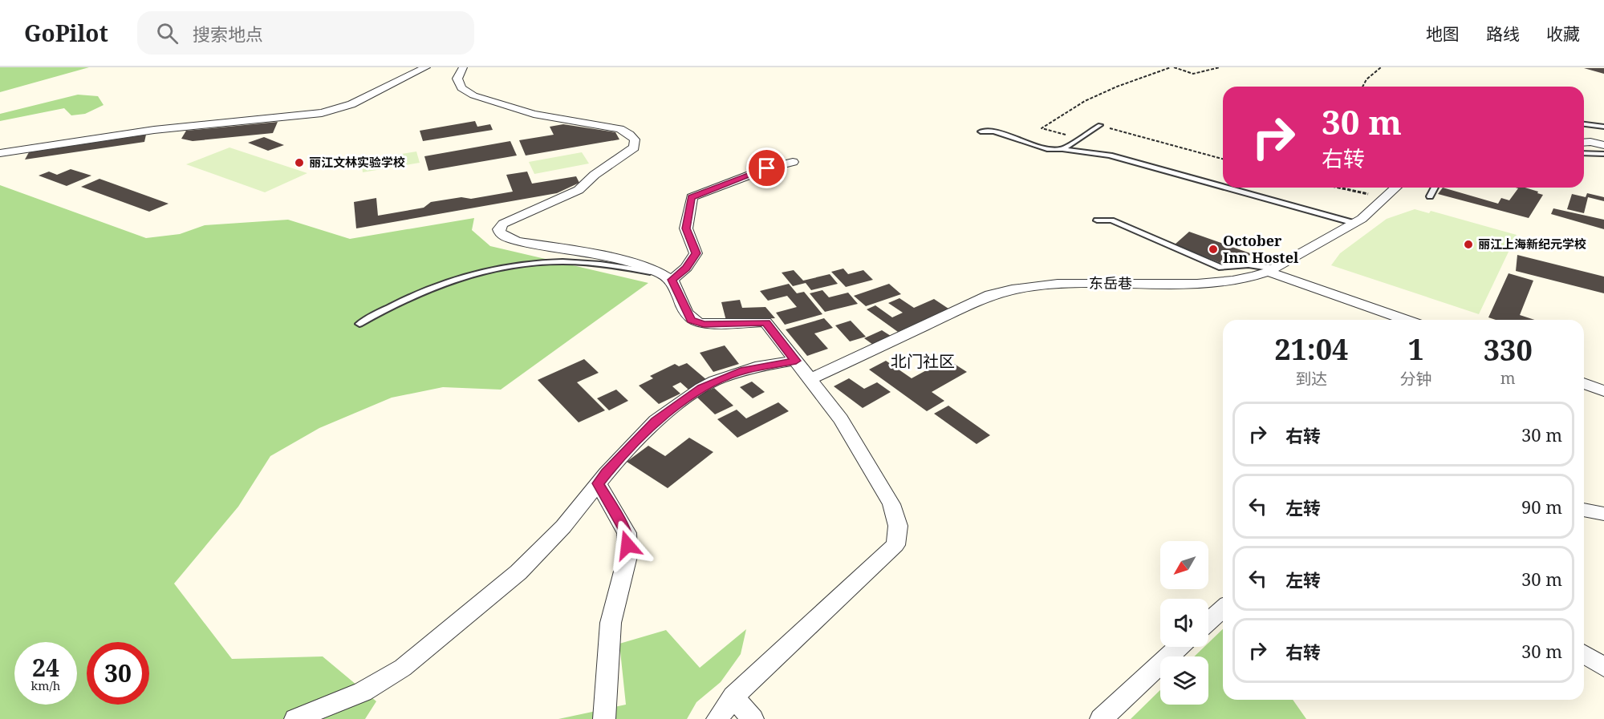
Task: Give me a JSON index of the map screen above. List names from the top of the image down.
{
  "streets": {
    "street": ["东岳巷"]
  },
  "districts": ["北门社区"],
  "places": ["丽江文林实验学校", "丽江上海新纪元学校", "October Inn Hostel"],
  "north": "bottom left",
  "page": {
    "header": "GoPilot",
    "search": "搜索地点",
    "nav": ["地图", "路线", "收藏"],
    "turn": ["30 m", "右转"],
    "eta": [
      "21:04",
      "到达",
      "1",
      "分钟",
      "330",
      "m"
    ],
    "list": [
      {
        "name": "右转",
        "value": "30 m"
      },
      {
        "name": "左转",
        "value": "90 m"
      },
      {
        "name": "左转",
        "value": "30 m"
      },
      {
        "name": "右转",
        "value": "30 m"
      }
    ],
    "speed": "24 km/h",
    "limit": "30"
  }
}
